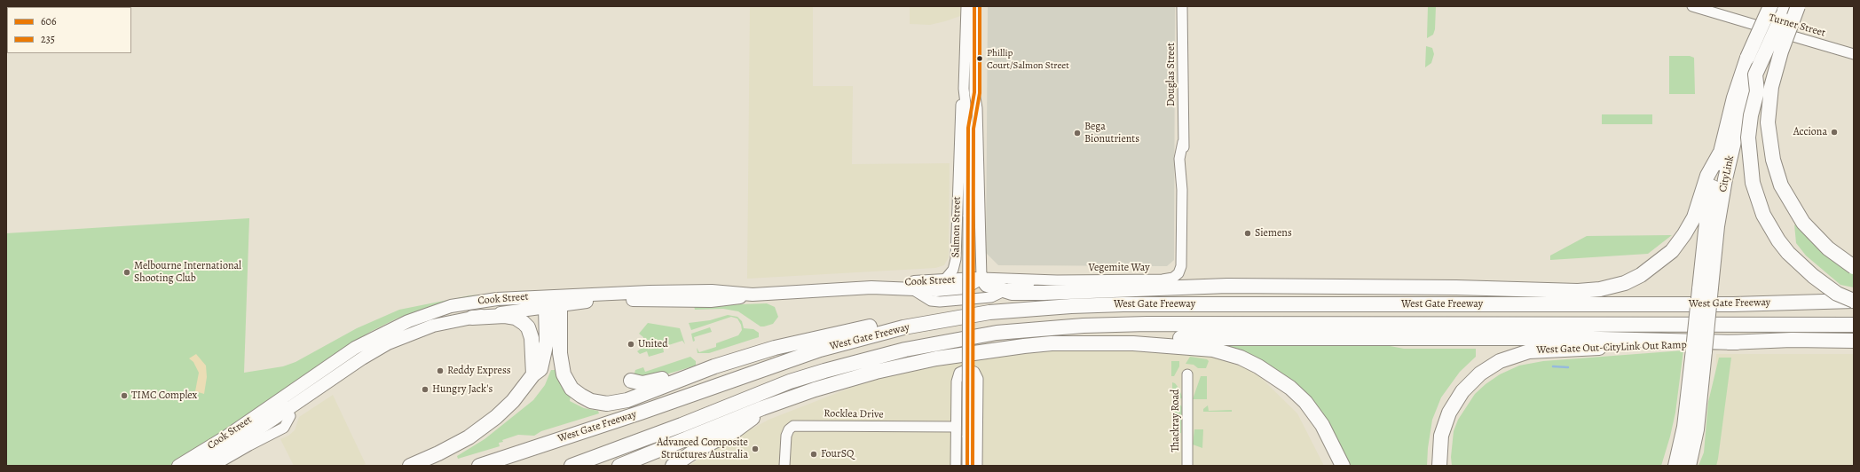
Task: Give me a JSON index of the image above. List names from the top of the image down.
{
  "streets": {
    "highway": ["CityLink", "West Gate Freeway", "West Gate Out-CityLink Out Ramp"],
    "main road": ["Cook Street"],
    "street": [
      "Turner Street",
      "Douglas Street",
      "Salmon Street",
      "Vegemite Way",
      "Rocklea Drive",
      "Thackray Road"
    ]
  },
  "crossings": [
    ["Douglas Street", "Vegemite Way"],
    ["Salmon Street", "Vegemite Way"],
    ["Salmon Street", "Cook Street"],
    ["Vegemite Way", "Cook Street"]
  ],
  "places": [
    "Phillip Court/Salmon Street",
    "Acciona",
    "Bega Bionutrients",
    "Siemens",
    "Melbourne International Shooting Club",
    "United",
    "Reddy Express",
    "Hungry Jack's",
    "TIMC Complex",
    "Advanced Composite Structures Australia",
    "FourSQ"
  ],
  "lines": ["transit line 606", "transit line 235"],
  "legend": ["606", "235"]
}
